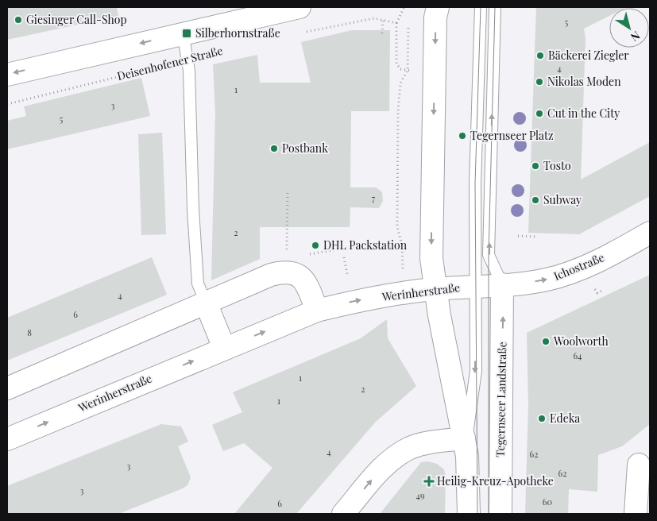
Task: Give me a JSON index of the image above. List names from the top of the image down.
{
  "streets": {
    "main road": ["Ichostraße", "Werinherstraße", "Tegernseer Landstraße"],
    "path": ["Deisenhofener Straße"]
  },
  "crossings": [
    ["Ichostraße", "Werinherstraße"],
    ["Ichostraße", "Tegernseer Landstraße"],
    ["Werinherstraße", "Tegernseer Landstraße"]
  ],
  "one_way": ["Ichostraße"],
  "places": {
    "other": [
      "Giesinger Call-Shop",
      "Bäckerei Ziegler",
      "Nikolas Moden",
      "Cut in the City",
      "Tegernseer Platz",
      "Postbank",
      "Tosto",
      "Subway",
      "DHL Packstation",
      "Woolworth",
      "Edeka"
    ],
    "transit": ["Silberhornstraße"],
    "health": ["Heilig-Kreuz-Apotheke"]
  },
  "house_numbers": [
    "5",
    "4",
    "1",
    "3",
    "5",
    "7",
    "2",
    "4",
    "6",
    "8",
    "64",
    "1",
    "2",
    "1",
    "4",
    "62",
    "3",
    "62",
    "3",
    "49",
    "60",
    "6"
  ],
  "north": "bottom right"
}
